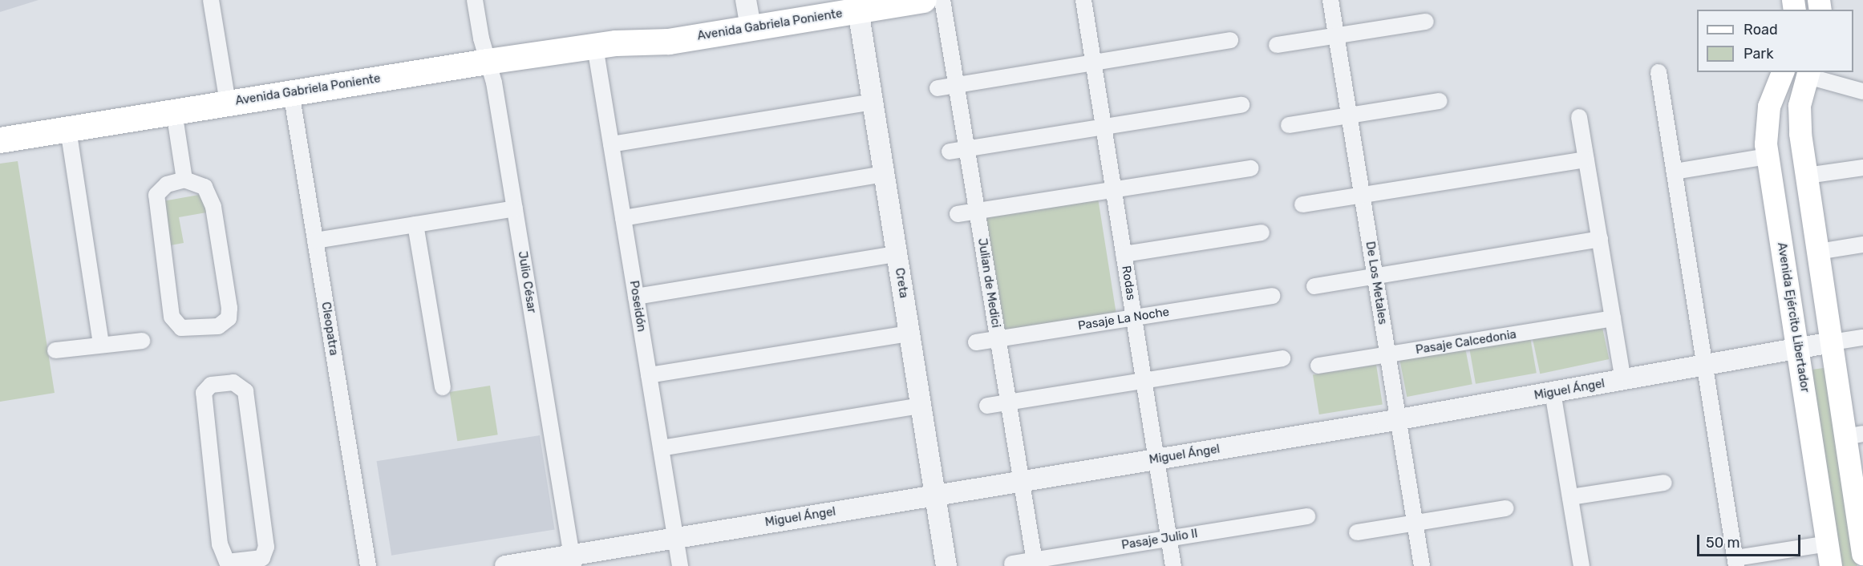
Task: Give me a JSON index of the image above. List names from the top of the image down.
{
  "streets": {
    "main road": ["Avenida Gabriela Poniente", "Avenida Ejército Libertador"],
    "street": [
      "Julio César",
      "Creta",
      "Julian de Medici",
      "Rodas",
      "De Los Metales",
      "Poseidón",
      "Pasaje La Noche",
      "Cleopatra",
      "Pasaje Calcedonia",
      "Miguel Ángel",
      "Pasaje Julio II"
    ]
  },
  "crossings": [
    ["Avenida Gabriela Poniente", "Julio César"],
    ["Avenida Gabriela Poniente", "Creta"],
    ["Avenida Gabriela Poniente", "Poseidón"],
    ["Avenida Gabriela Poniente", "Cleopatra"],
    ["Julio César", "Miguel Ángel"],
    ["Creta", "Miguel Ángel"],
    ["Julian de Medici", "Pasaje La Noche"],
    ["Julian de Medici", "Miguel Ángel"],
    ["Julian de Medici", "Pasaje Julio II"],
    ["Rodas", "Pasaje La Noche"],
    ["Rodas", "Miguel Ángel"],
    ["Rodas", "Pasaje Julio II"],
    ["De Los Metales", "Pasaje Calcedonia"],
    ["De Los Metales", "Miguel Ángel"],
    ["Poseidón", "Miguel Ángel"],
    ["Avenida Ejército Libertador", "Miguel Ángel"]
  ],
  "legend": ["Road", "Park"],
  "scale_bar": "50 m"
}
